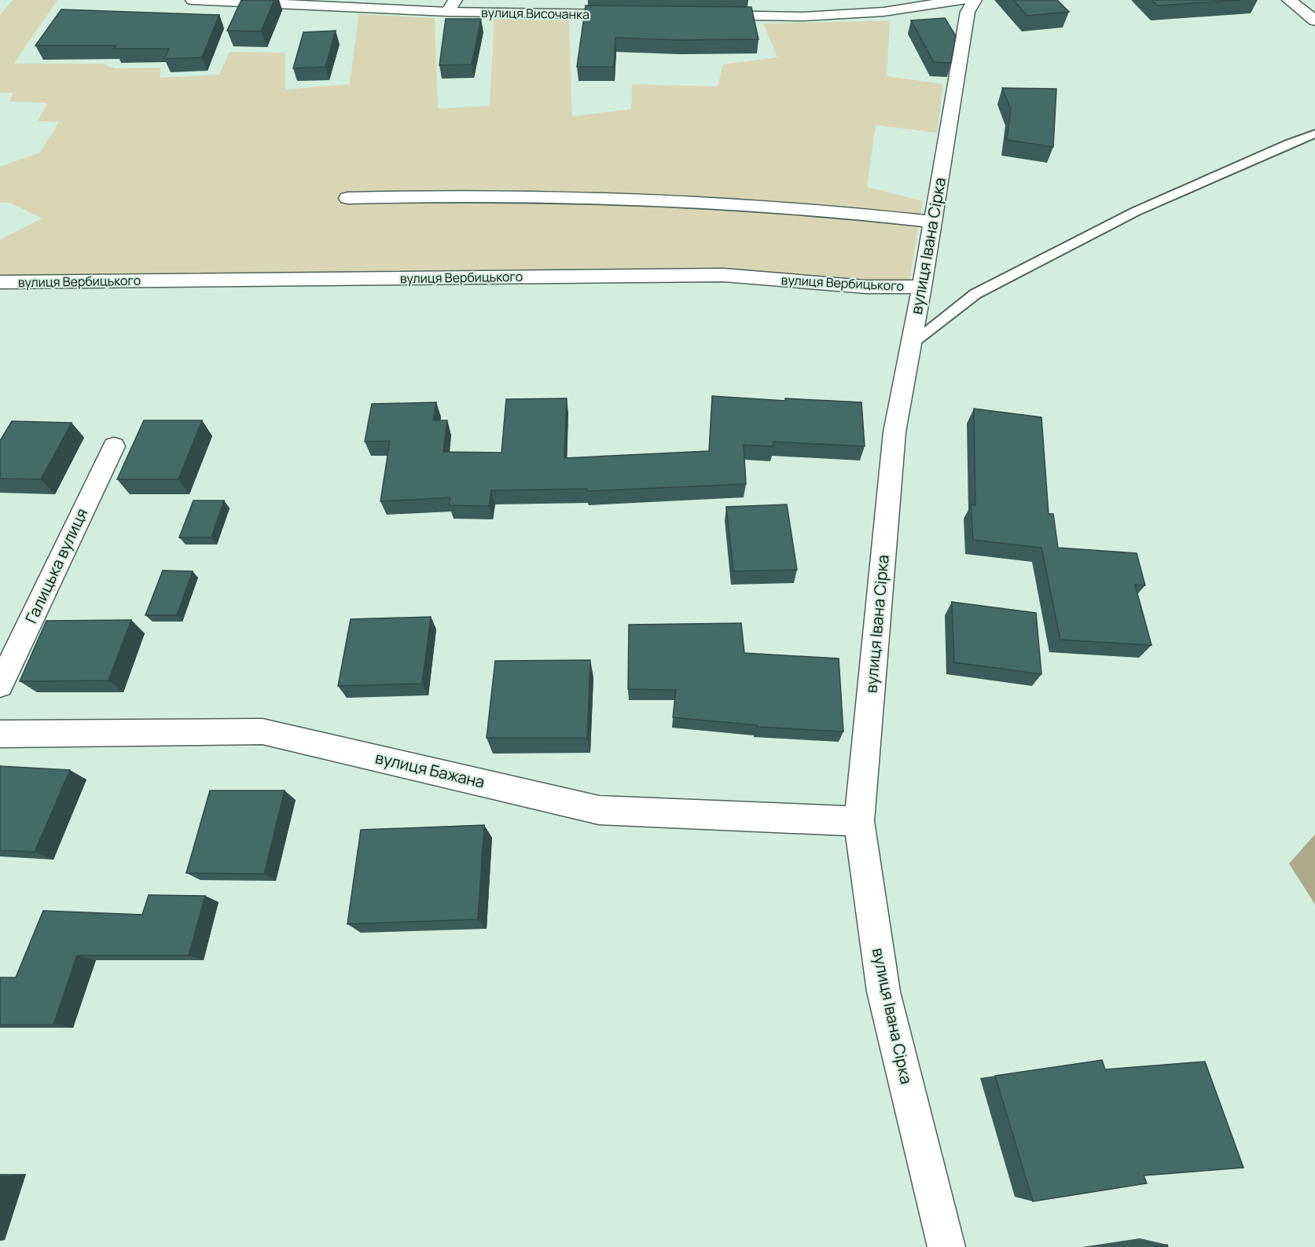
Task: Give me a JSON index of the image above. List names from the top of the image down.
{
  "streets": {
    "street": [
      "вулиця Височанка",
      "вулиця Івана Сірка",
      "вулиця Вербицького",
      "Галицька вулиця",
      "вулиця Бажана"
    ]
  },
  "crossings": [
    ["вулиця Івана Сірка", "вулиця Вербицького"],
    ["вулиця Івана Сірка", "вулиця Бажана"]
  ]
}
